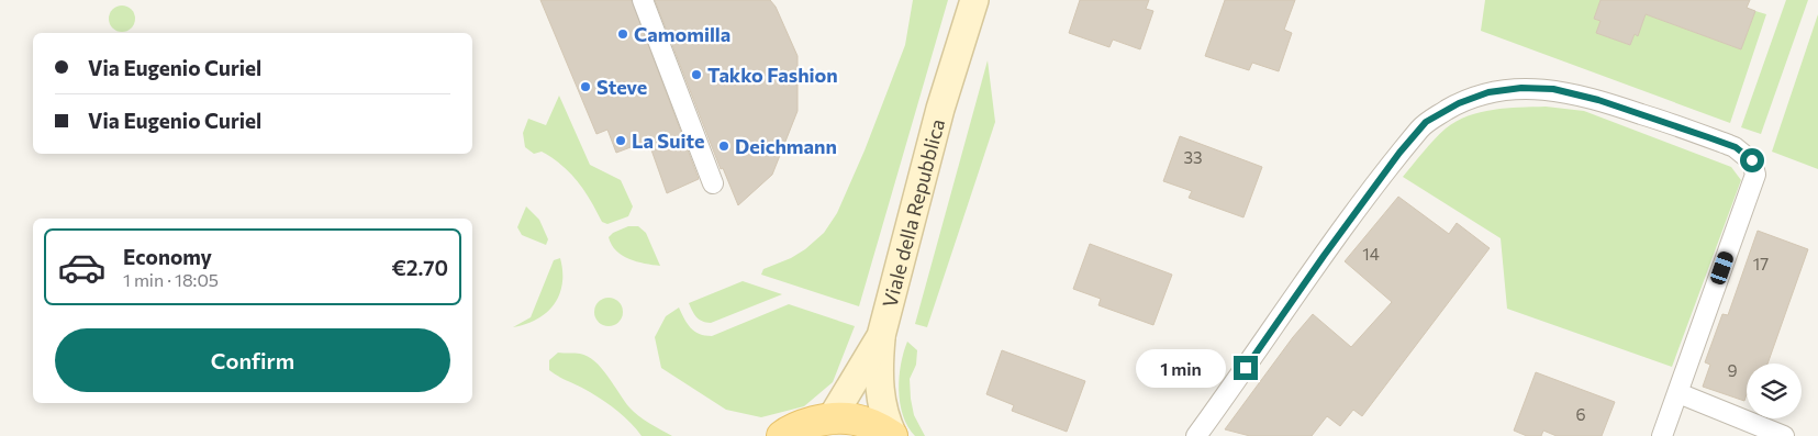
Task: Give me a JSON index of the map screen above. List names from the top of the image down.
{
  "streets": {
    "street": ["Viale della Repubblica"]
  },
  "places": [
    "Camomilla",
    "Takko Fashion",
    "Steve",
    "La Suite",
    "Deichmann"
  ],
  "house_numbers": [
    "33",
    "14",
    "17",
    "9",
    "6"
  ],
  "page": {
    "banner": ["Via Eugenio Curiel", "Via Eugenio Curiel"],
    "list": [
      {
        "name": "Economy",
        "note": "1 min · 18:05",
        "value": "€2.70"
      }
    ],
    "buttons": "Confirm",
    "bubble": "1 min"
  }
}
